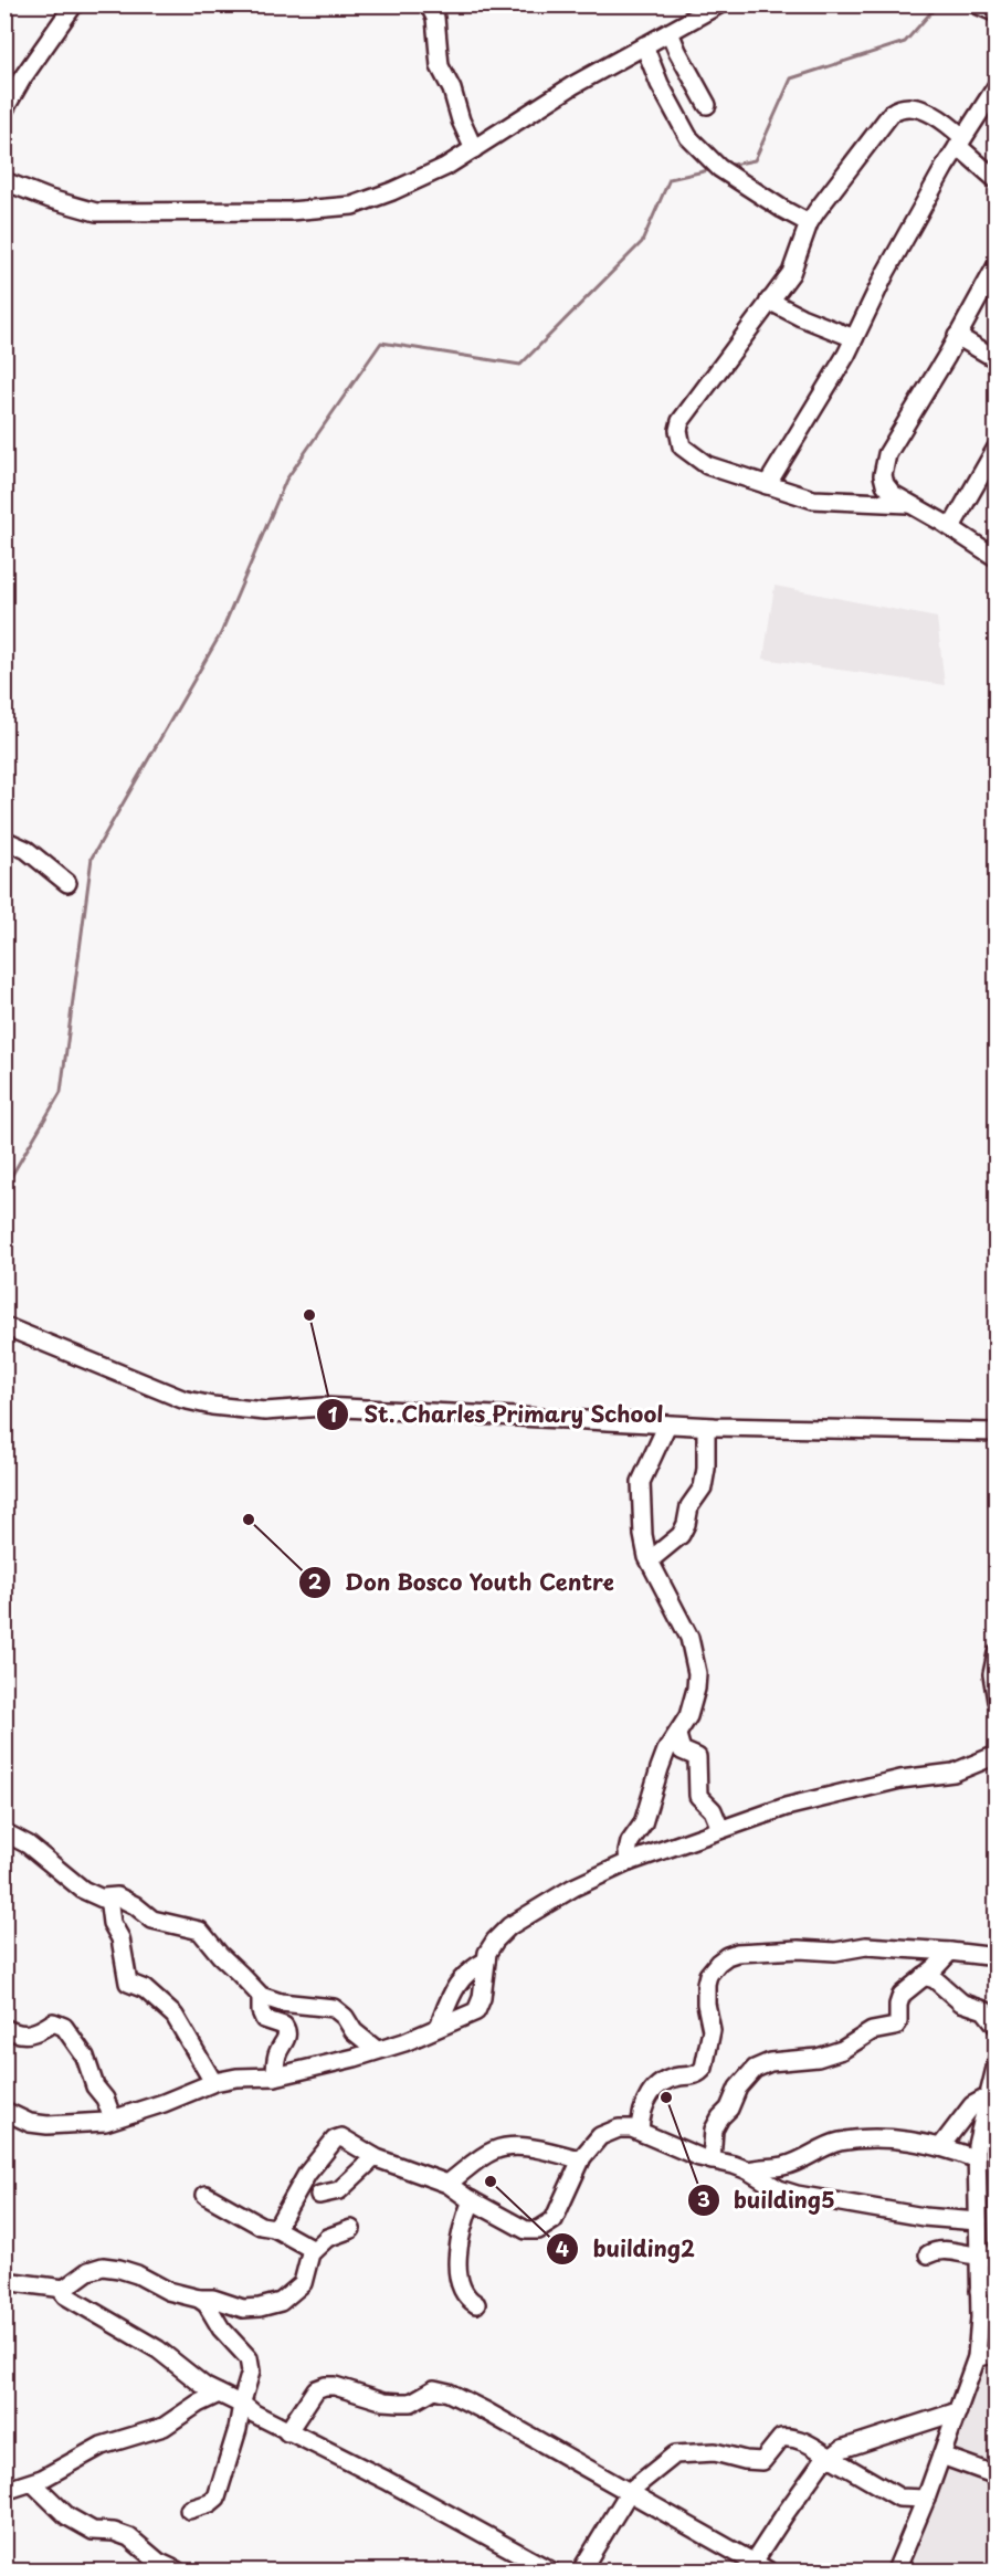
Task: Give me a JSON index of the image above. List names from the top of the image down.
{
  "places": [
    "St. Charles Primary School",
    "Don Bosco Youth Centre",
    "building5",
    "building2"
  ]
}
